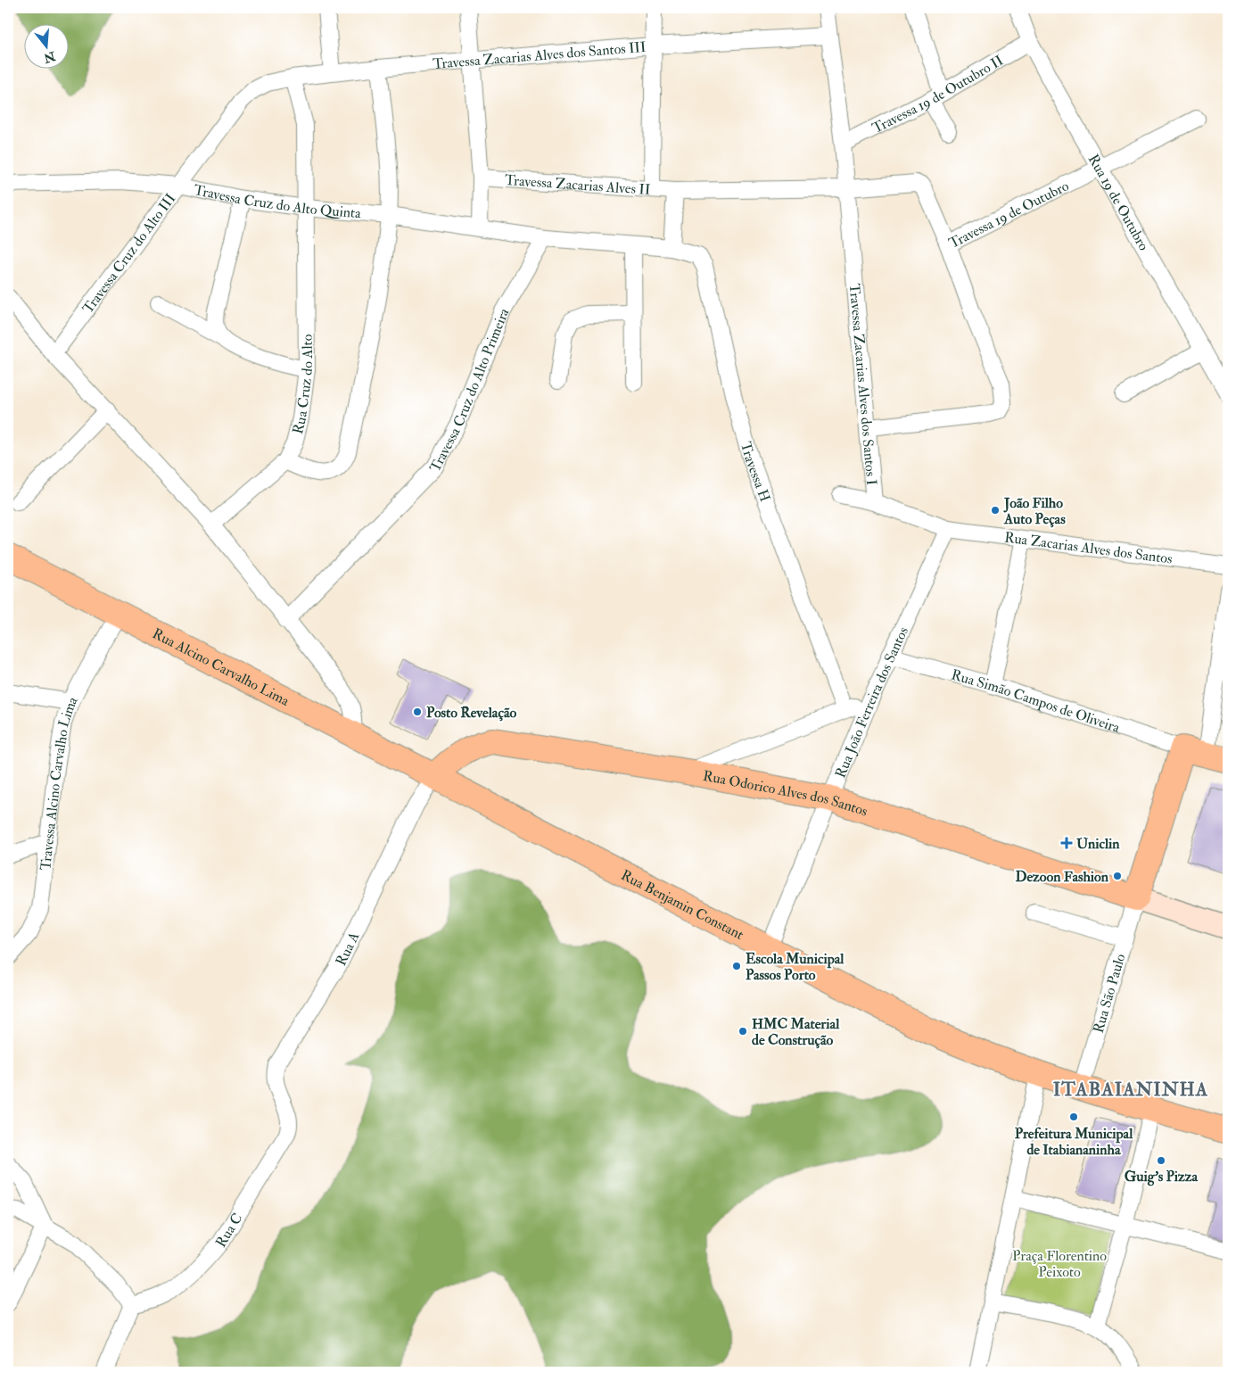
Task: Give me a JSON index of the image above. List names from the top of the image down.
{
  "streets": {
    "main road": ["Rua Alcino Carvalho Lima", "Rua Odorico Alves dos Santos", "Rua Benjamin Constant"],
    "street": [
      "Travessa Zacarias Alves dos Santos III",
      "Travessa 19 de Outubro II",
      "Travessa Zacarias Alves II",
      "Travessa Cruz do Alto Quinta",
      "Rua 19 de Outubro",
      "Travessa 19 de Outubro",
      "Travessa Cruz do Alto III",
      "Rua Cruz do Alto",
      "Travessa Zacarias Alves dos Santos I",
      "Travessa Cruz do Alto Primeira",
      "Travessa H",
      "Rua Zacarias Alves dos Santos",
      "Rua João Ferreira dos Santos",
      "Rua Simão Campos de Oliveira",
      "Travessa Alcino Carvalho Lima",
      "Rua A",
      "Rua São Paulo",
      "Rua C"
    ]
  },
  "crossings": [
    ["Travessa Zacarias Alves dos Santos III", "Travessa Cruz do Alto III"],
    ["Travessa Zacarias Alves dos Santos III", "Rua Cruz do Alto"],
    ["Travessa Zacarias Alves dos Santos III", "Travessa Zacarias Alves dos Santos I"],
    ["Travessa 19 de Outubro II", "Rua 19 de Outubro"],
    ["Travessa 19 de Outubro II", "Travessa Zacarias Alves dos Santos I"],
    ["Travessa Zacarias Alves II", "Travessa 19 de Outubro"],
    ["Travessa Zacarias Alves II", "Travessa Zacarias Alves dos Santos I"],
    ["Travessa Cruz do Alto Quinta", "Travessa Cruz do Alto III"],
    ["Travessa Cruz do Alto Quinta", "Rua Cruz do Alto"],
    ["Travessa Cruz do Alto Quinta", "Travessa Cruz do Alto Primeira"],
    ["Rua 19 de Outubro", "Travessa 19 de Outubro"],
    ["Travessa 19 de Outubro", "Travessa Zacarias Alves dos Santos I"],
    ["Travessa Zacarias Alves dos Santos I", "Rua Zacarias Alves dos Santos"],
    ["Travessa Zacarias Alves dos Santos I", "Rua João Ferreira dos Santos"],
    ["Rua Zacarias Alves dos Santos", "Rua João Ferreira dos Santos"],
    ["Rua Alcino Carvalho Lima", "Travessa Alcino Carvalho Lima"],
    ["Rua Alcino Carvalho Lima", "Rua Odorico Alves dos Santos"],
    ["Rua Alcino Carvalho Lima", "Rua Benjamin Constant"],
    ["Rua Alcino Carvalho Lima", "Rua A"],
    ["Rua João Ferreira dos Santos", "Rua Simão Campos de Oliveira"],
    ["Rua João Ferreira dos Santos", "Rua Odorico Alves dos Santos"],
    ["Rua João Ferreira dos Santos", "Rua Benjamin Constant"],
    ["Rua Odorico Alves dos Santos", "Rua Benjamin Constant"],
    ["Rua Odorico Alves dos Santos", "Rua A"],
    ["Rua Odorico Alves dos Santos", "Rua São Paulo"],
    ["Rua Benjamin Constant", "Rua A"],
    ["Rua Benjamin Constant", "Rua São Paulo"],
    ["Rua A", "Rua C"]
  ],
  "districts": ["ITABAIANINHA"],
  "parks": ["Praça Florentino Peixoto"],
  "places": {
    "other": [
      "João Filho Auto Peças",
      "Posto Revelação",
      "Dezoon Fashion",
      "Escola Municipal Passos Porto",
      "HMC Material de Construção",
      "Prefeitura Municipal de Itabiananinha",
      "Guig's Pizza"
    ],
    "health": ["Uniclin"]
  },
  "north": "bottom"
}
